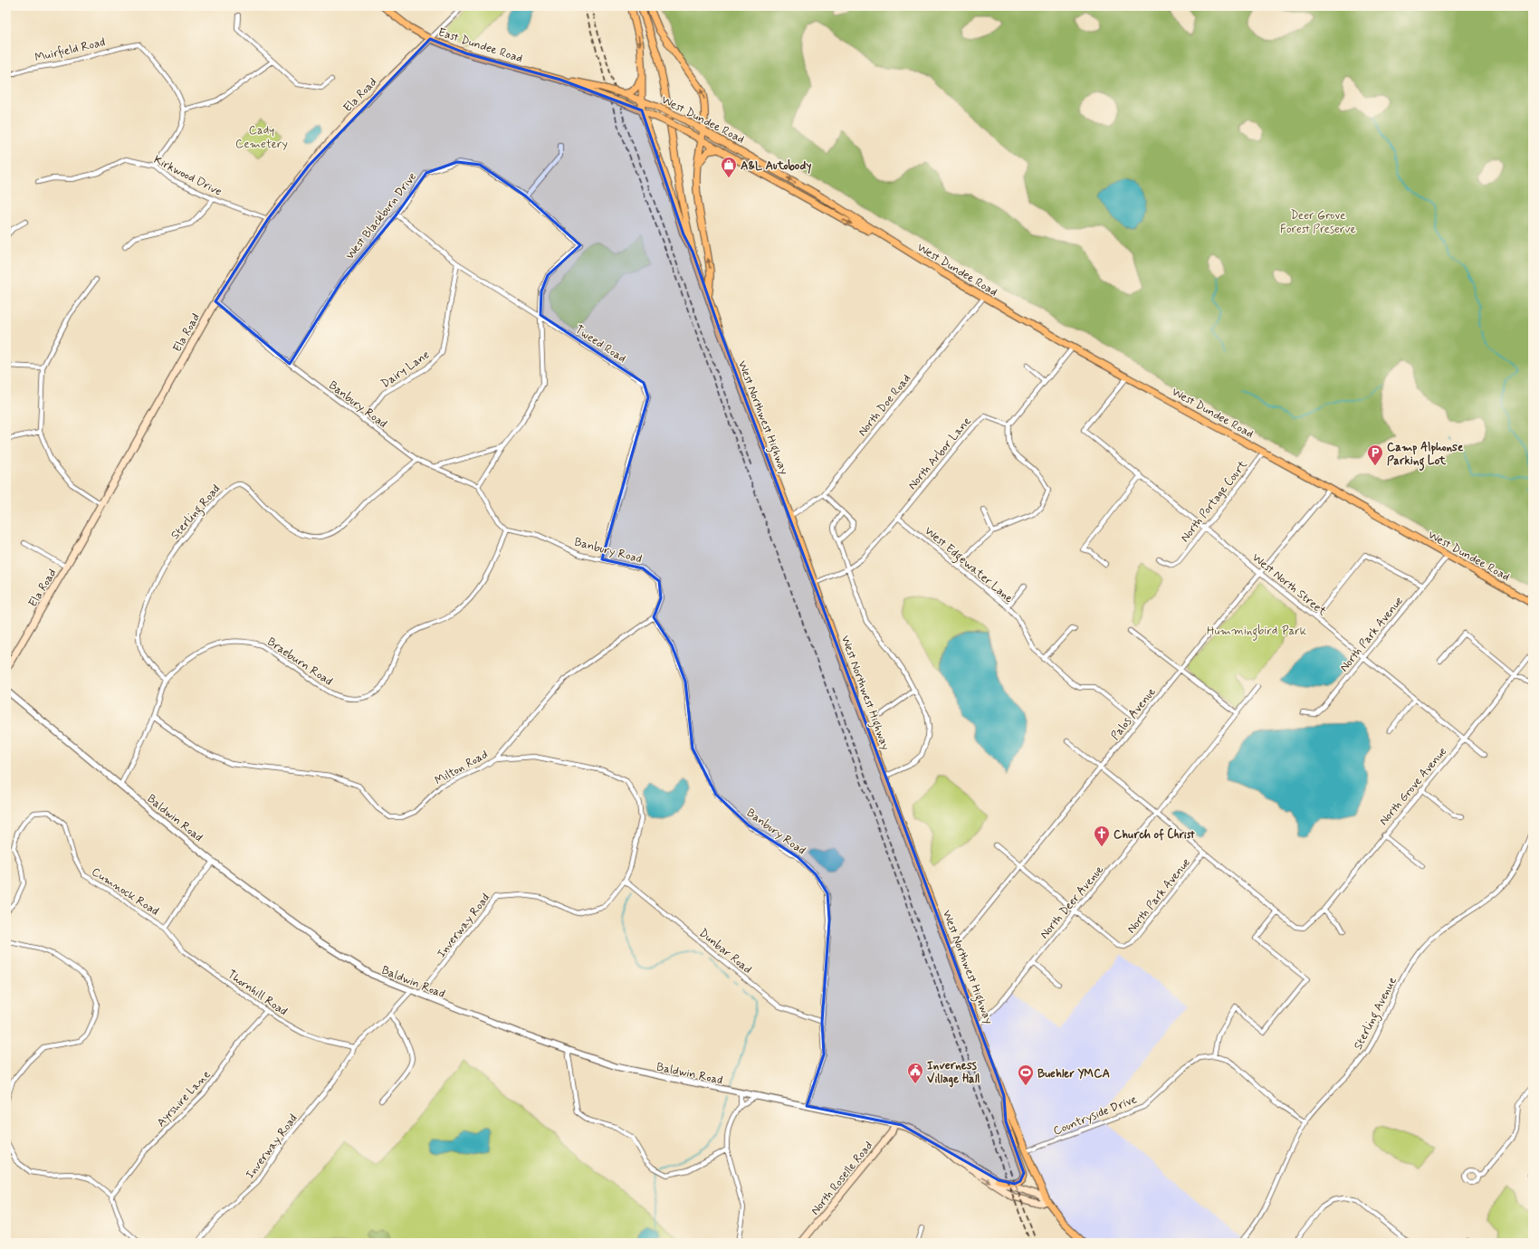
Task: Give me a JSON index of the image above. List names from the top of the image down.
{
  "streets": {
    "main road": [
      "East Dundee Road",
      "Ela Road",
      "West Dundee Road",
      "West Northwest Highway",
      "North Roselle Road"
    ],
    "street": [
      "Muirfield Road",
      "Kirkwood Drive",
      "West Blackburn Drive",
      "Tweed Road",
      "Dairy Lane",
      "Banbury Road",
      "North Doe Road",
      "North Arbor Lane",
      "North Portage Court",
      "Sterling Road",
      "West Edgewater Lane",
      "West North Street",
      "North Park Avenue",
      "Braeburn Road",
      "Palos Avenue",
      "Milton Road",
      "North Grove Avenue",
      "Baldwin Road",
      "Cumnock Road",
      "North Deer Avenue",
      "Inverway Road",
      "Dunbar Road",
      "Thornhill Road",
      "Sterling Avenue",
      "Ayrshire Lane",
      "Countryside Drive"
    ]
  },
  "crossings": [
    ["East Dundee Road", "Ela Road"],
    ["East Dundee Road", "West Dundee Road"],
    ["Ela Road", "Kirkwood Drive"],
    ["Ela Road", "Banbury Road"],
    ["West Dundee Road", "North Doe Road"],
    ["West Dundee Road", "North Portage Court"],
    ["West Dundee Road", "West North Street"],
    ["West Dundee Road", "North Park Avenue"],
    ["West Dundee Road", "Palos Avenue"],
    ["West Blackburn Drive", "Tweed Road"],
    ["West Blackburn Drive", "Banbury Road"],
    ["Tweed Road", "Dairy Lane"],
    ["Tweed Road", "Banbury Road"],
    ["Dairy Lane", "Banbury Road"],
    ["Banbury Road", "Sterling Road"],
    ["Banbury Road", "Braeburn Road"],
    ["Banbury Road", "Milton Road"],
    ["Banbury Road", "Baldwin Road"],
    ["Banbury Road", "Dunbar Road"],
    ["North Doe Road", "West Northwest Highway"],
    ["West Northwest Highway", "North Arbor Lane"],
    ["West Northwest Highway", "Palos Avenue"],
    ["West Northwest Highway", "North Deer Avenue"],
    ["West Northwest Highway", "Countryside Drive"],
    ["North Arbor Lane", "West Edgewater Lane"],
    ["North Portage Court", "West North Street"],
    ["Sterling Road", "Braeburn Road"],
    ["West Edgewater Lane", "Palos Avenue"],
    ["West North Street", "North Park Avenue"],
    ["West North Street", "Palos Avenue"],
    ["West North Street", "North Grove Avenue"],
    ["North Park Avenue", "North Deer Avenue"],
    ["Milton Road", "Inverway Road"],
    ["Baldwin Road", "Cumnock Road"],
    ["Baldwin Road", "Inverway Road"],
    ["Baldwin Road", "North Roselle Road"],
    ["Cumnock Road", "Thornhill Road"],
    ["Inverway Road", "Dunbar Road"],
    ["Inverway Road", "Thornhill Road"],
    ["Thornhill Road", "Ayrshire Lane"]
  ],
  "parks": ["Cady Cemetery", "Deer Grove Forest Preserve", "Hummingbird Park"],
  "places": {
    "shop": ["A&L Autobody"],
    "parking": ["Camp Alphonse Parking Lot"],
    "church": ["Church of Christ"],
    "public building": ["Inverness Village Hall"],
    "sports": ["Buehler YMCA"]
  }
}
